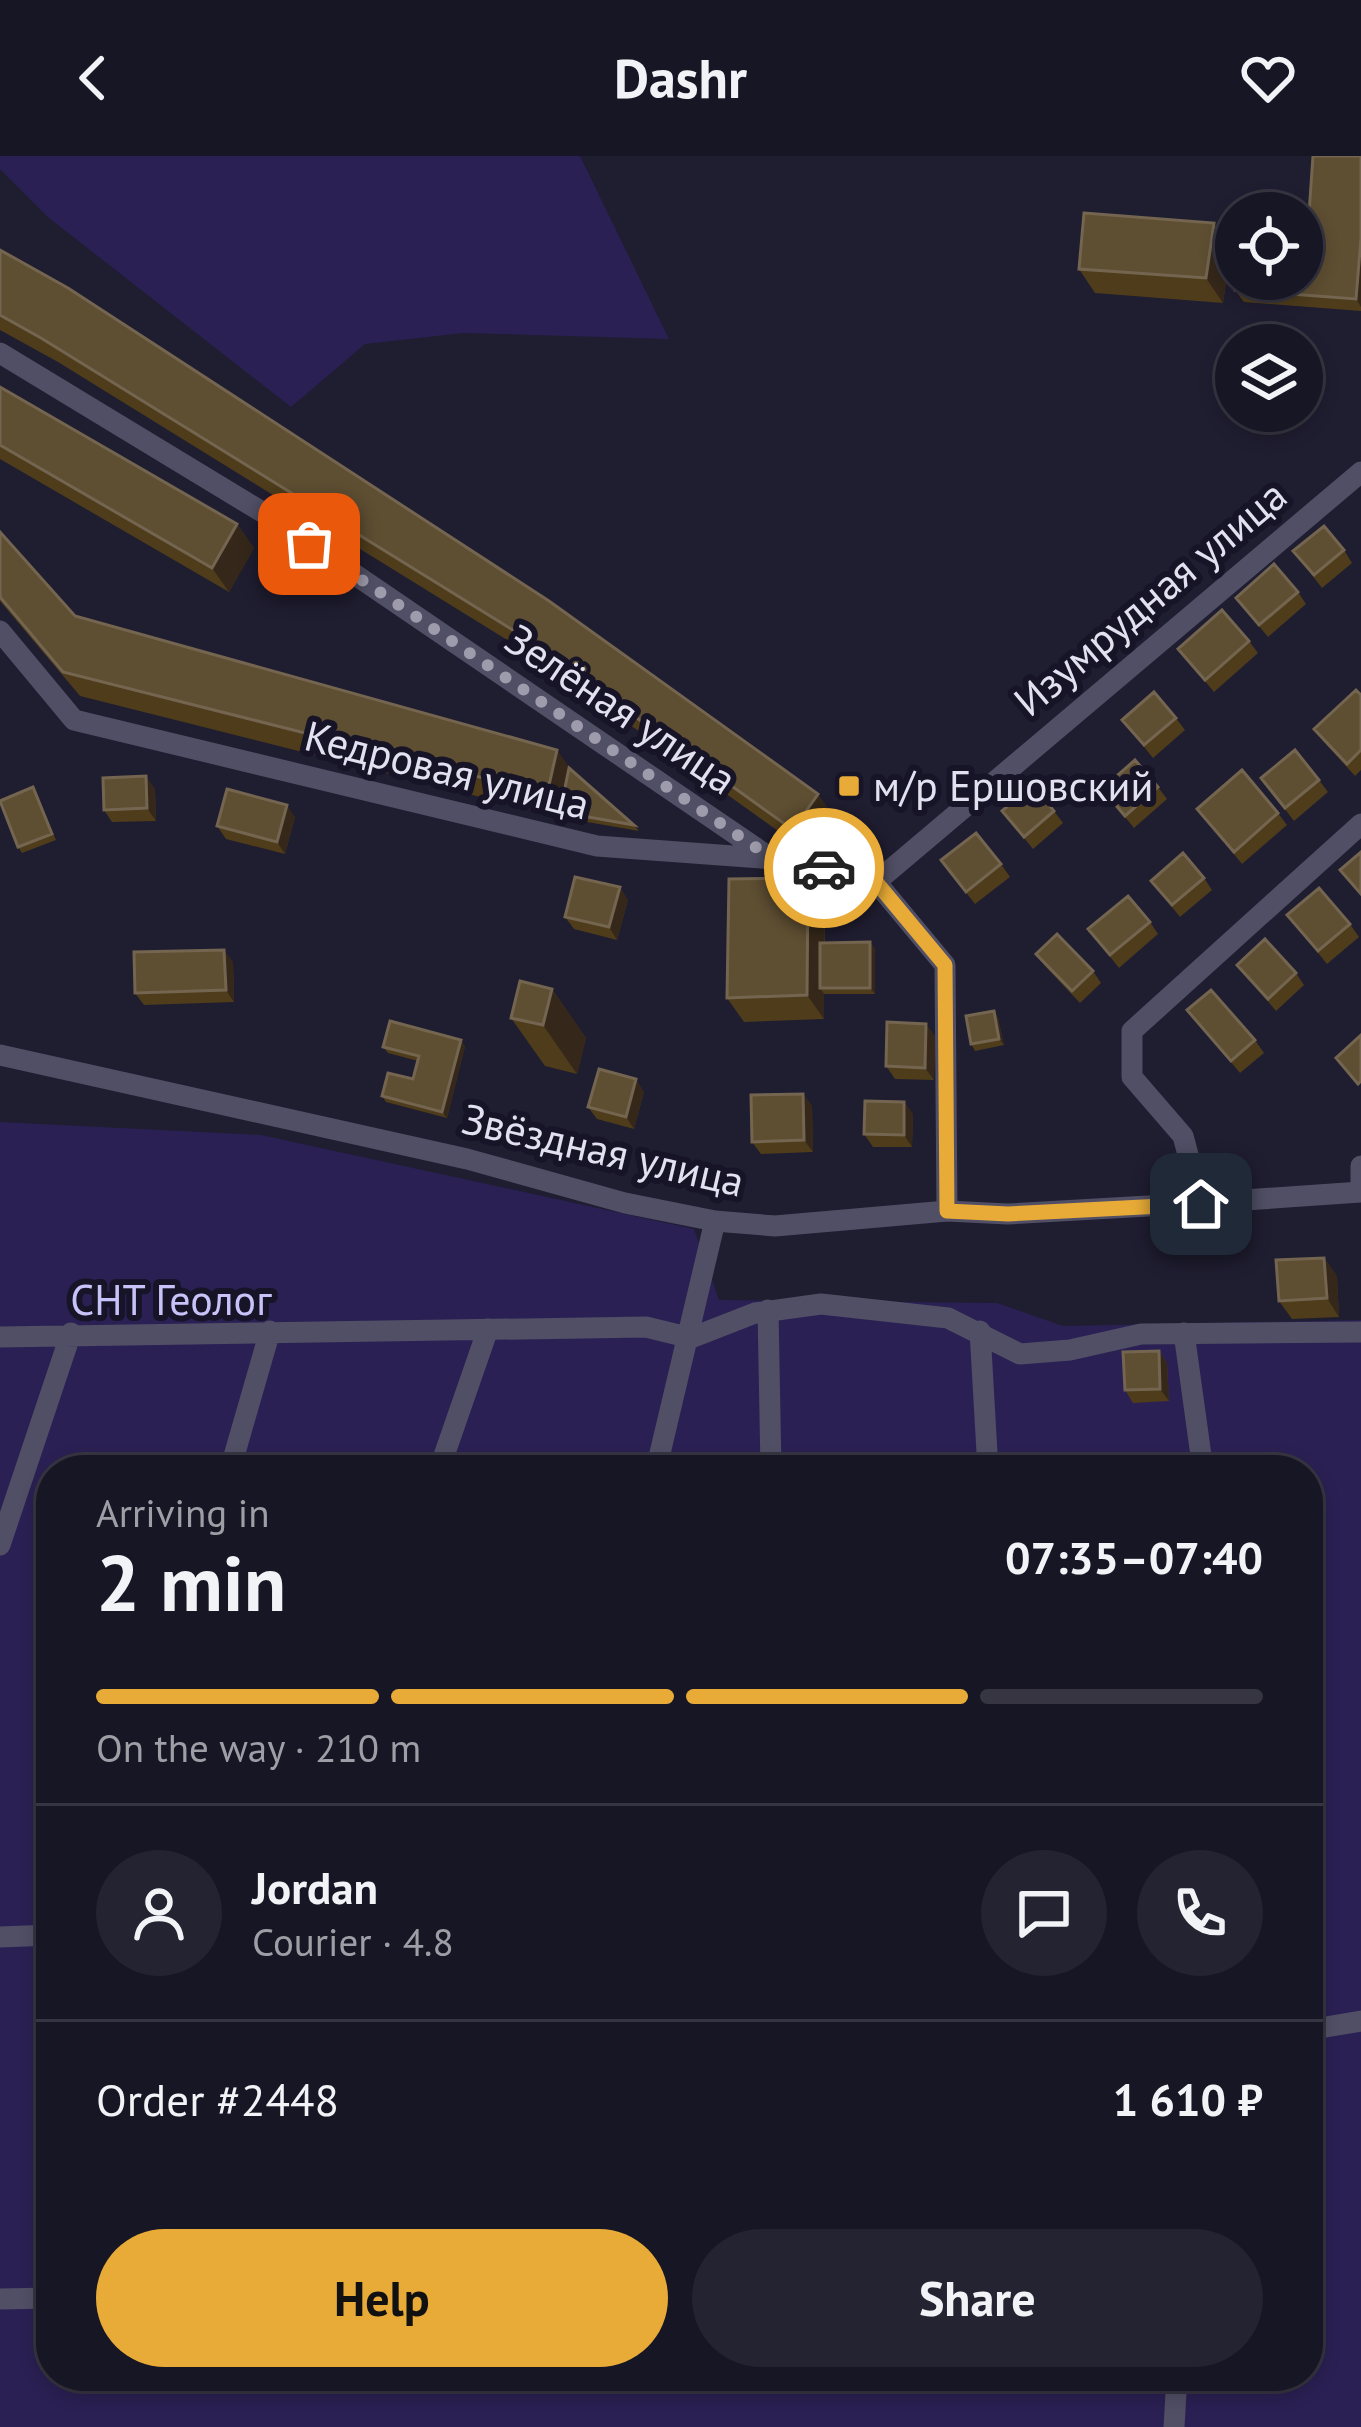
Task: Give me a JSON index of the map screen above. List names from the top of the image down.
{
  "streets": {
    "street": [
      "Изумрудная улица",
      "Зелёная улица",
      "Кедровая улица",
      "Звёздная улица"
    ]
  },
  "crossings": [
    ["Изумрудная улица", "Кедровая улица"],
    ["Зелёная улица", "Кедровая улица"]
  ],
  "parks": ["СНТ Геолог"],
  "places": {
    "transit": ["м/р Ершовский"]
  },
  "page": {
    "header": "Dashr",
    "heading": ["2 min", "Arriving in", "07:35–07:40"],
    "panel": [
      "Jordan",
      "Courier · 4.8",
      "Order #2448",
      "1 610 ₽"
    ],
    "bar": "On the way · 210 m",
    "buttons": ["Help", "Share"]
  }
}
